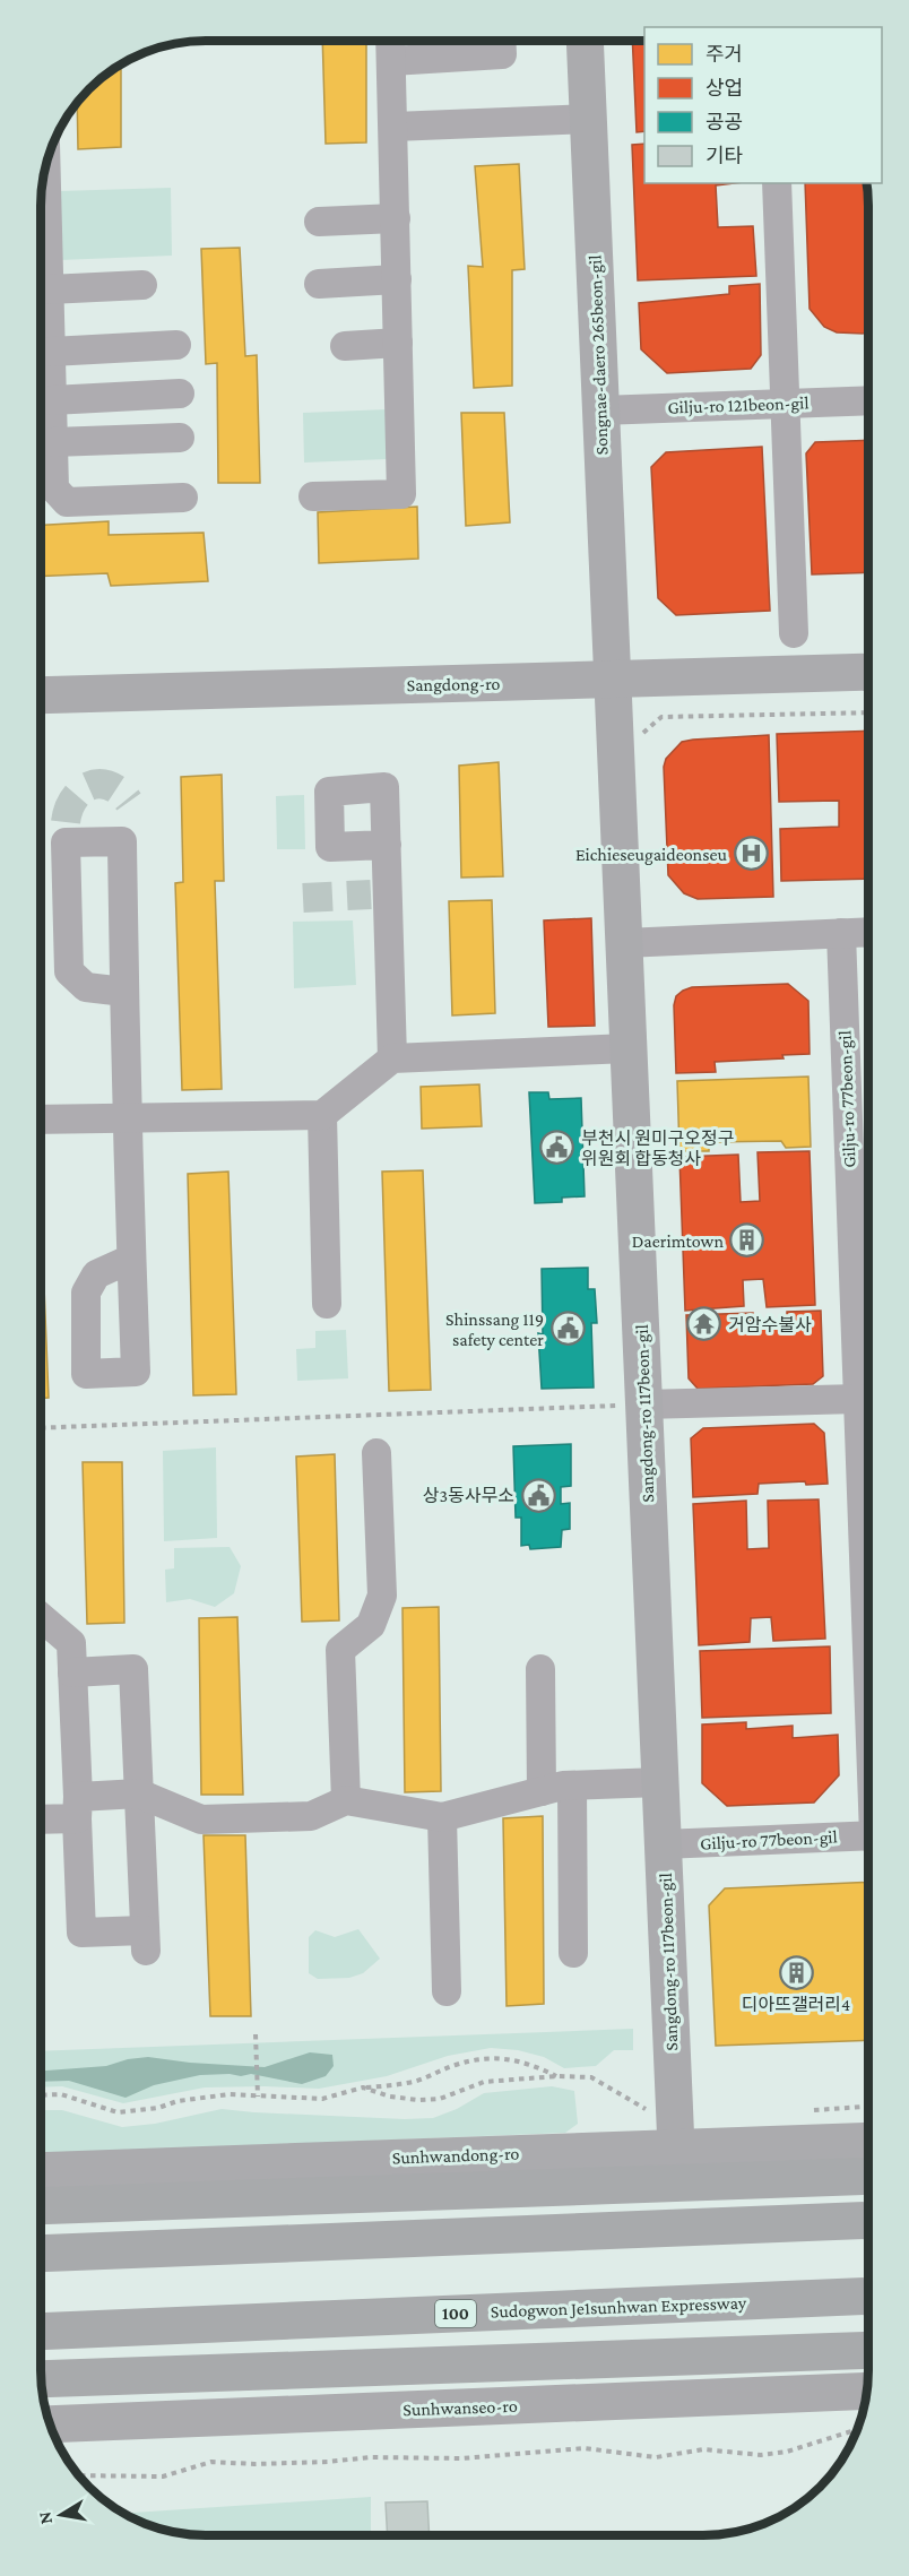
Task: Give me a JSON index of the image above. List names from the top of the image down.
{
  "streets": {
    "highway": ["Sudogwon Je1sunhwan Expressway", "100"],
    "street": [
      "Songnae-daero 265beon-gil",
      "Gilju-ro 121beon-gil",
      "Sangdong-ro",
      "Gilju-ro 77beon-gil",
      "Sangdong-ro 117beon-gil",
      "Sunhwandong-ro",
      "Sunhwanseo-ro"
    ]
  },
  "crossings": [
    ["Songnae-daero 265beon-gil", "Gilju-ro 121beon-gil"],
    ["Songnae-daero 265beon-gil", "Sangdong-ro"],
    ["Songnae-daero 265beon-gil", "Sangdong-ro 117beon-gil"],
    ["Sangdong-ro", "Sangdong-ro 117beon-gil"],
    ["Gilju-ro 77beon-gil", "Sangdong-ro 117beon-gil"],
    ["Sangdong-ro 117beon-gil", "Sunhwandong-ro"]
  ],
  "places": {
    "hospital": ["Eichieseugaideonseu"],
    "public building": ["부천시 원미구오정구 위원회 합동청사", "Shinssang 119 safety center", "상3동사무소"],
    "building": ["Daerimtown", "디아뜨갤러리4"],
    "temple": ["거암수불사"]
  },
  "legend": [
    "주거",
    "상업",
    "공공",
    "기타"
  ],
  "north": "left"
}
